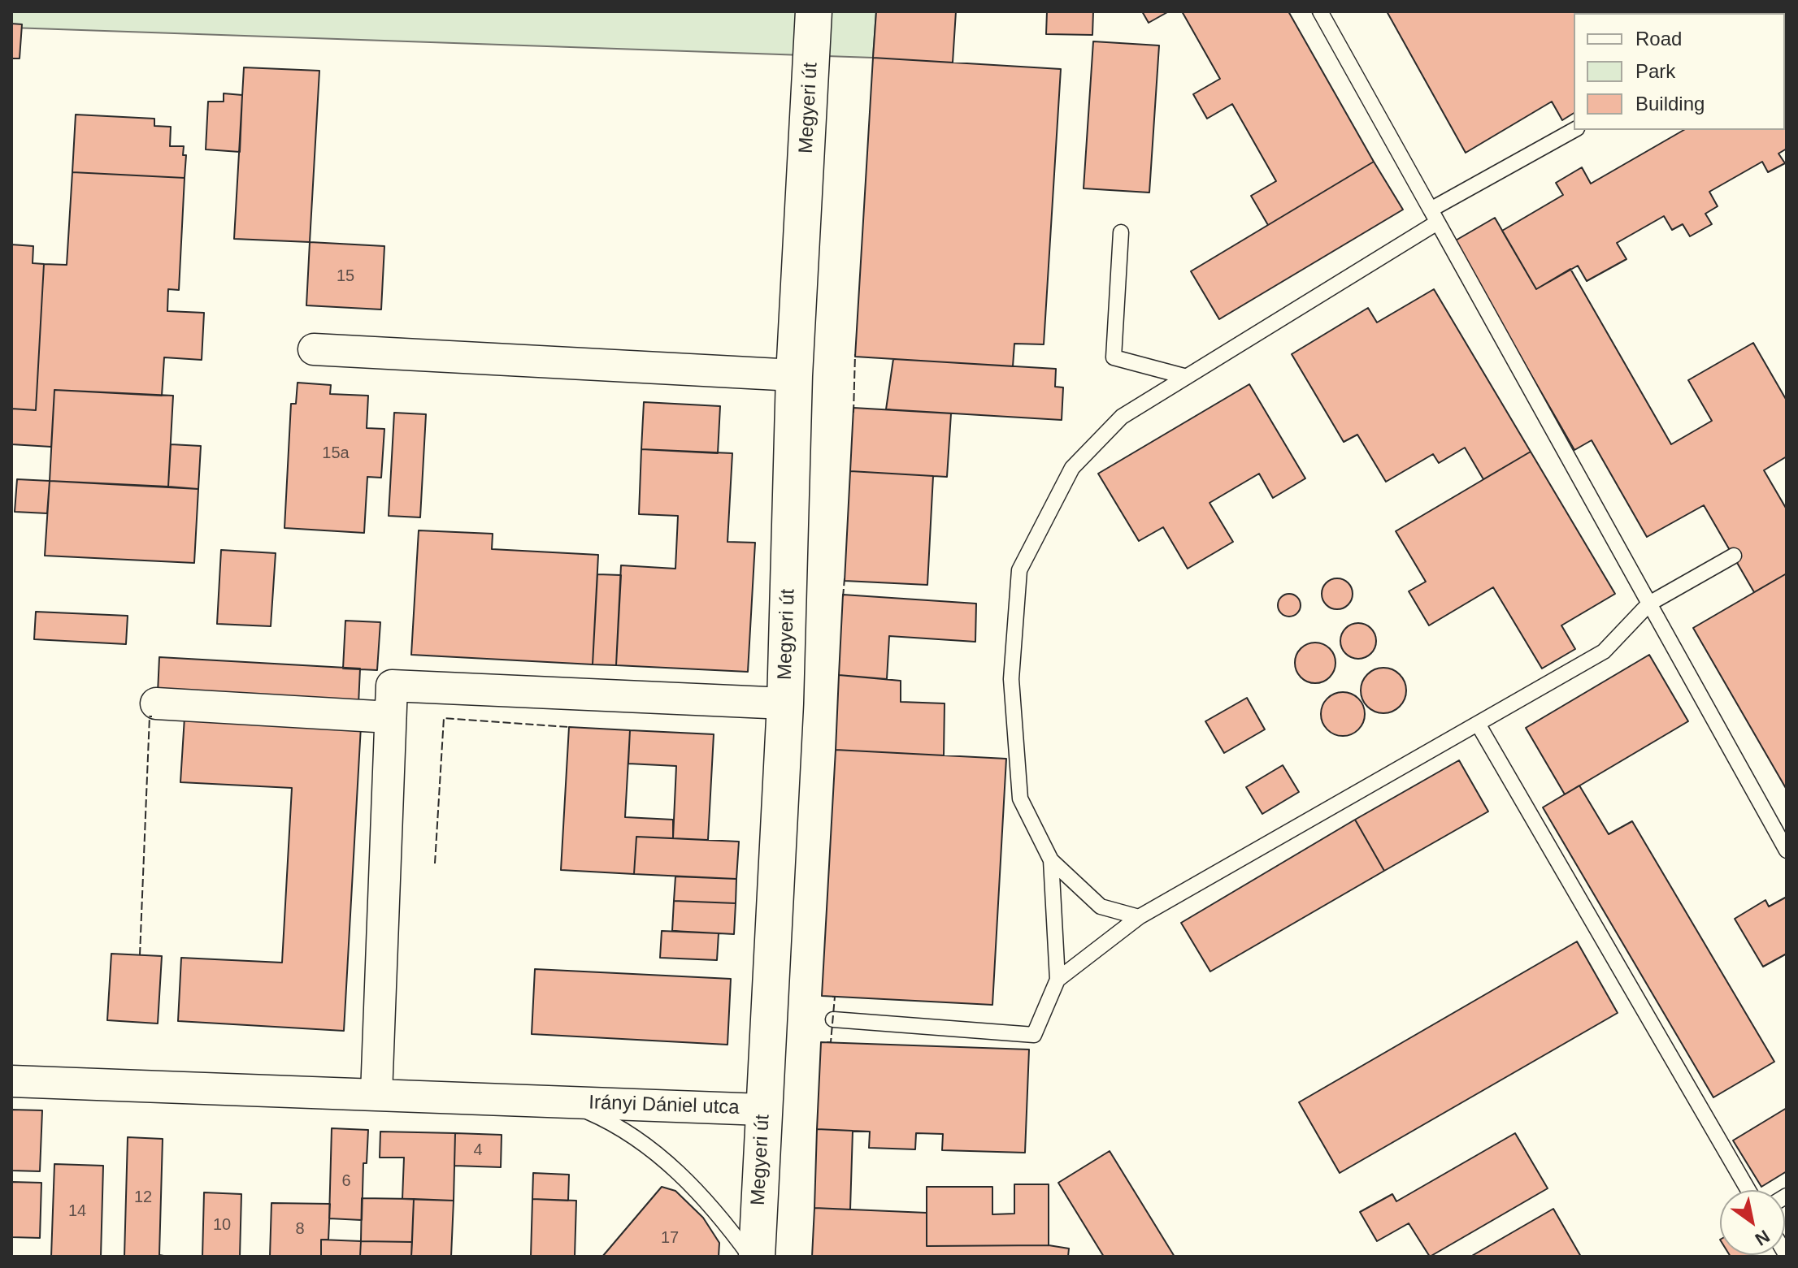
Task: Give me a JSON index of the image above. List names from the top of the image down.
{
  "streets": {
    "main road": ["Megyeri út"],
    "street": ["Irányi Dániel utca"]
  },
  "crossings": [
    ["Megyeri út", "Irányi Dániel utca"]
  ],
  "house_numbers": [
    "15",
    "15a",
    "4",
    "6",
    "12",
    "14",
    "10",
    "8",
    "17"
  ],
  "legend": ["Road", "Park", "Building"],
  "north": "bottom right"
}
